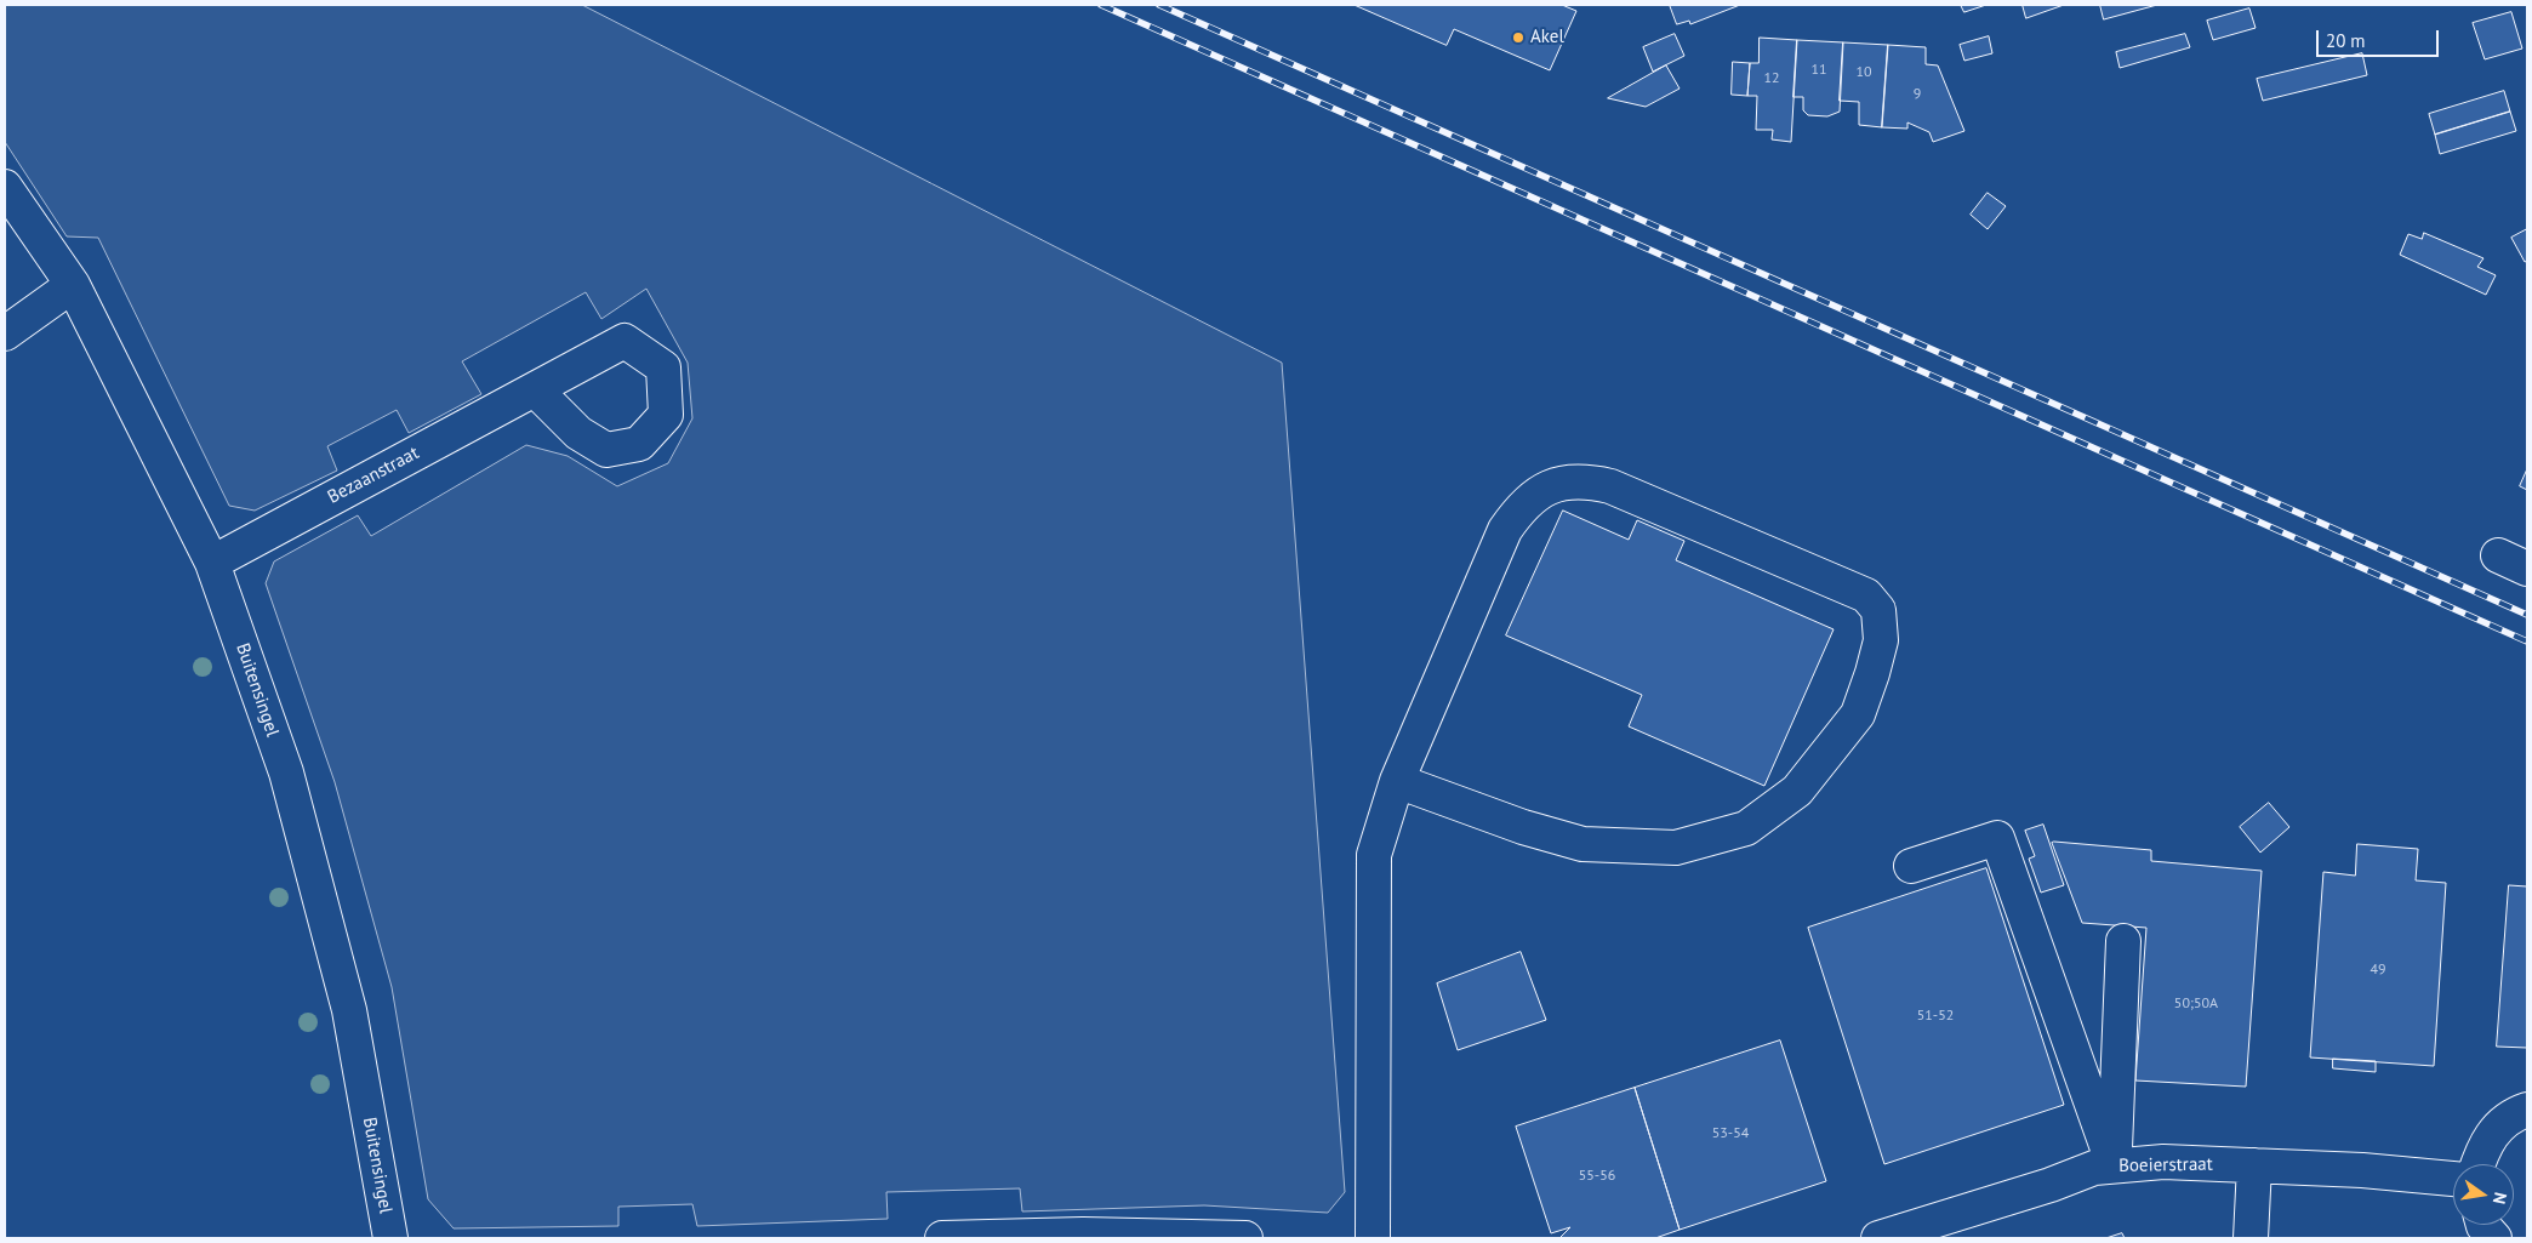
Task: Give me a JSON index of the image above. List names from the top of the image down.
{
  "streets": {
    "street": ["Bezaanstraat", "Buitensingel", "Boeierstraat"]
  },
  "crossings": [
    ["Bezaanstraat", "Buitensingel"]
  ],
  "places": ["Akel"],
  "house_numbers": [
    "11",
    "10",
    "12",
    "9",
    "49",
    "50;50A",
    "51-52",
    "53-54",
    "55-56"
  ],
  "scale_bar": "20 m",
  "north": "right"
}
